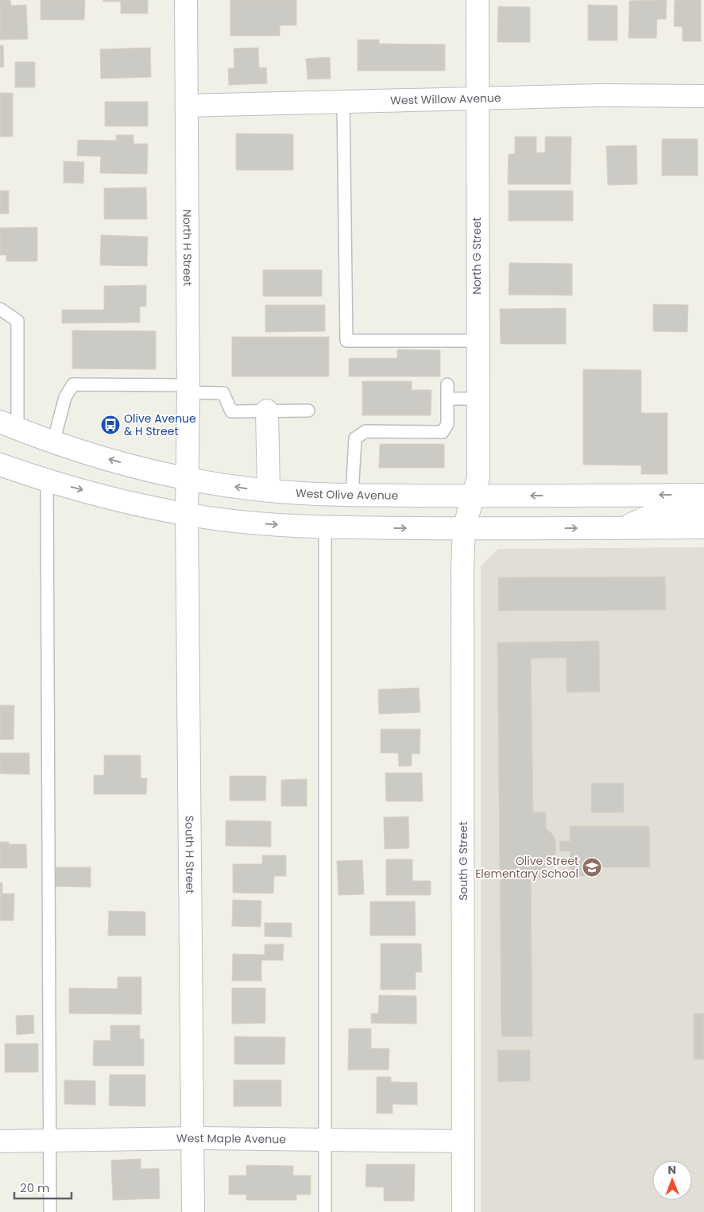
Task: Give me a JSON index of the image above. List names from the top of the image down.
{
  "streets": {
    "street": [
      "West Willow Avenue",
      "North H Street",
      "North G Street",
      "West Olive Avenue",
      "South H Street",
      "South G Street",
      "West Maple Avenue"
    ]
  },
  "crossings": [
    ["West Willow Avenue", "North H Street"],
    ["West Willow Avenue", "North G Street"],
    ["North H Street", "West Olive Avenue"],
    ["North H Street", "South H Street"],
    ["North G Street", "West Olive Avenue"],
    ["North G Street", "South G Street"],
    ["West Olive Avenue", "South H Street"],
    ["West Olive Avenue", "South G Street"],
    ["South H Street", "West Maple Avenue"],
    ["South G Street", "West Maple Avenue"]
  ],
  "places": {
    "bus stop": ["Olive Avenue & H Street"],
    "school or university": ["Olive Street Elementary School"]
  },
  "scale_bar": "20 m",
  "north": "top"
}
